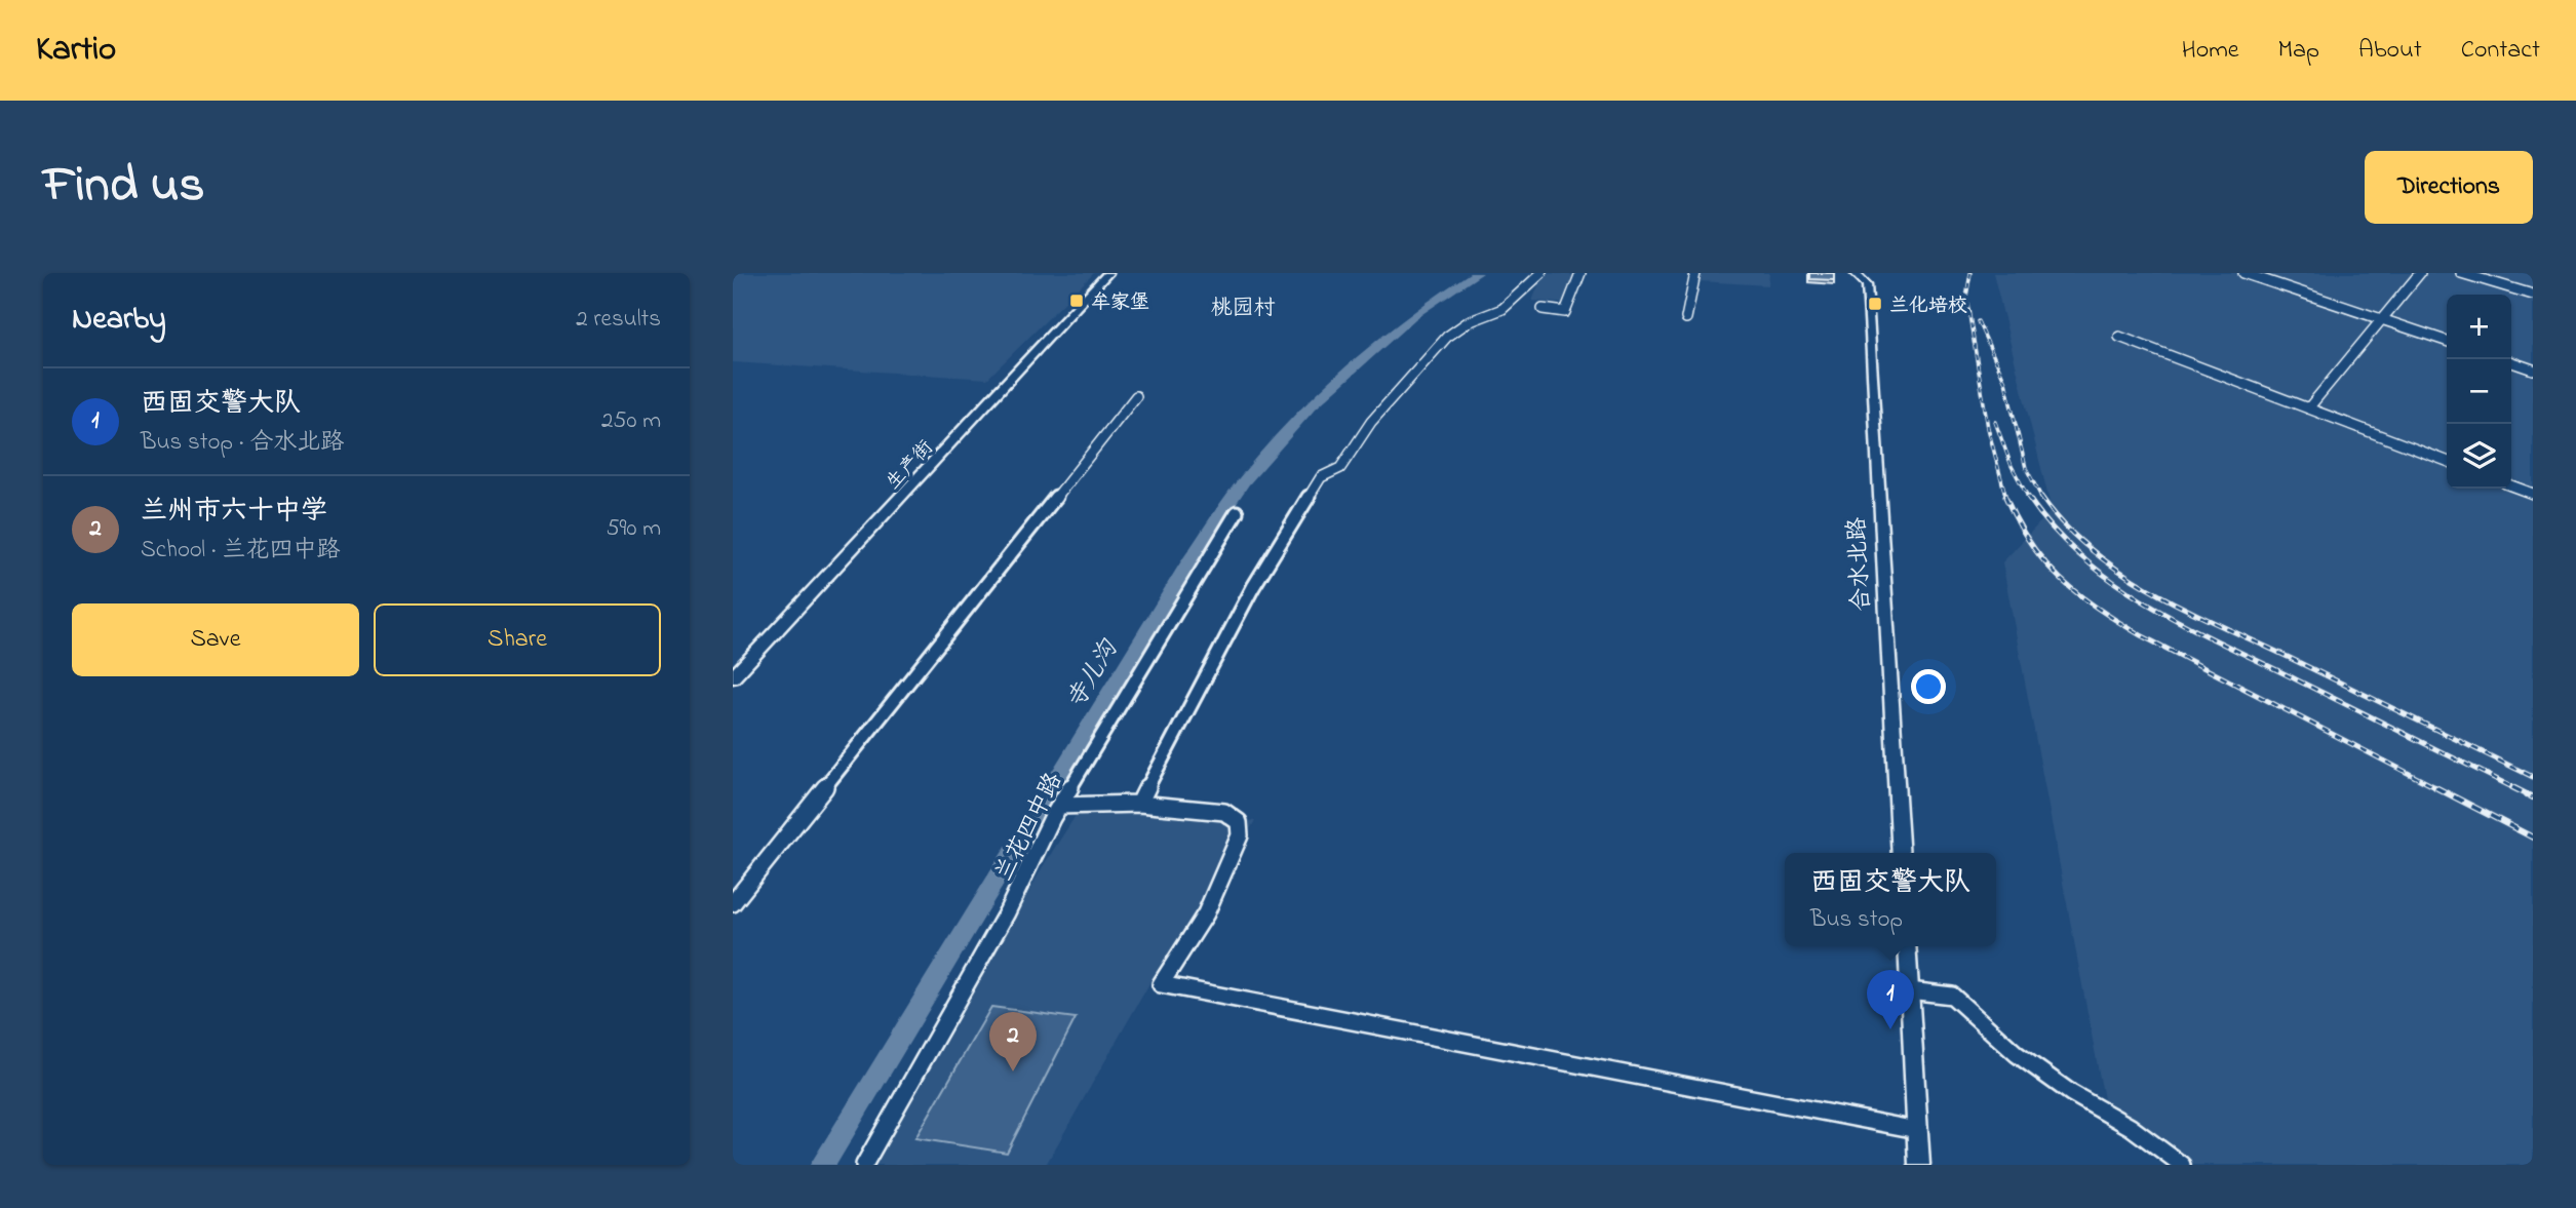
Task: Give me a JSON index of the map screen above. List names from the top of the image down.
{
  "streets": {
    "street": ["生产街", "合水北路", "兰花四中路"]
  },
  "districts": ["桃园村"],
  "water": ["寺儿沟"],
  "places": {
    "transit": ["牟家堡", "兰化培校"]
  },
  "page": {
    "header": "Kartio",
    "nav": [
      "Home",
      "Map",
      "About",
      "Contact"
    ],
    "title": "Find us",
    "buttons": [
      "Directions",
      ["Save", "Share"]
    ],
    "heading": ["Nearby", "2 results"],
    "map_buttons": ["+", "−"],
    "list": [
      {
        "mark": "1",
        "name": "西固交警大队",
        "note": "Bus stop · 合水北路",
        "value": "250 m"
      },
      {
        "mark": "2",
        "name": "兰州市六十中学",
        "note": "School · 兰花四中路",
        "value": "590 m"
      }
    ],
    "popup": ["西固交警大队", "Bus stop"],
    "pins": ["1", "2"]
  }
}
